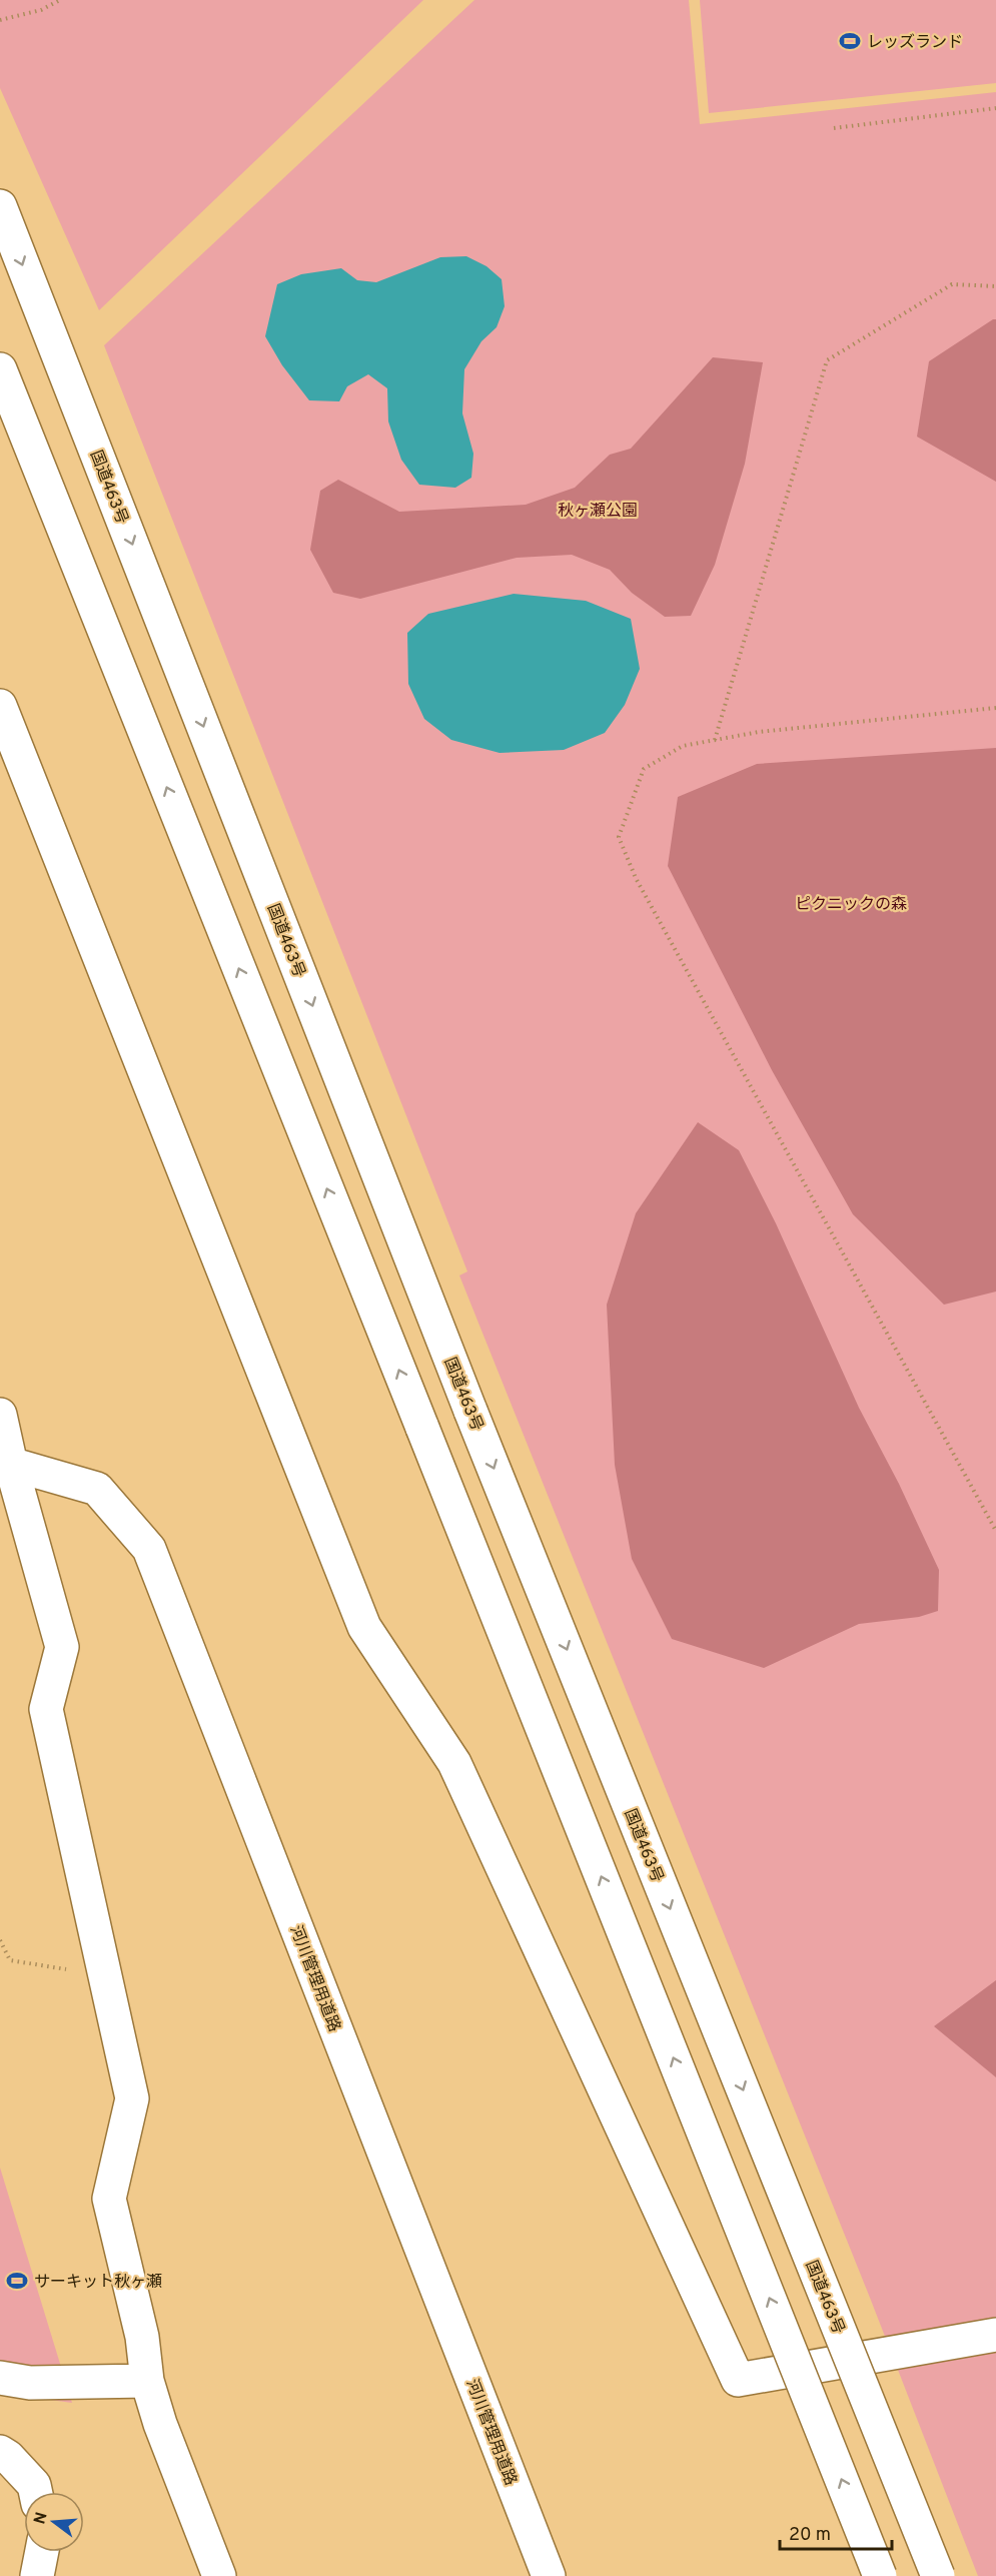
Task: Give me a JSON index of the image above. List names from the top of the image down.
{
  "streets": {
    "main road": ["国道463号", "河川管理用道路"]
  },
  "parks": ["秋ヶ瀬公園", "ピクニックの森"],
  "places": {
    "sports": ["レッズランド", "サーキット秋ヶ瀬"]
  },
  "scale_bar": "20 m",
  "north": "left"
}
